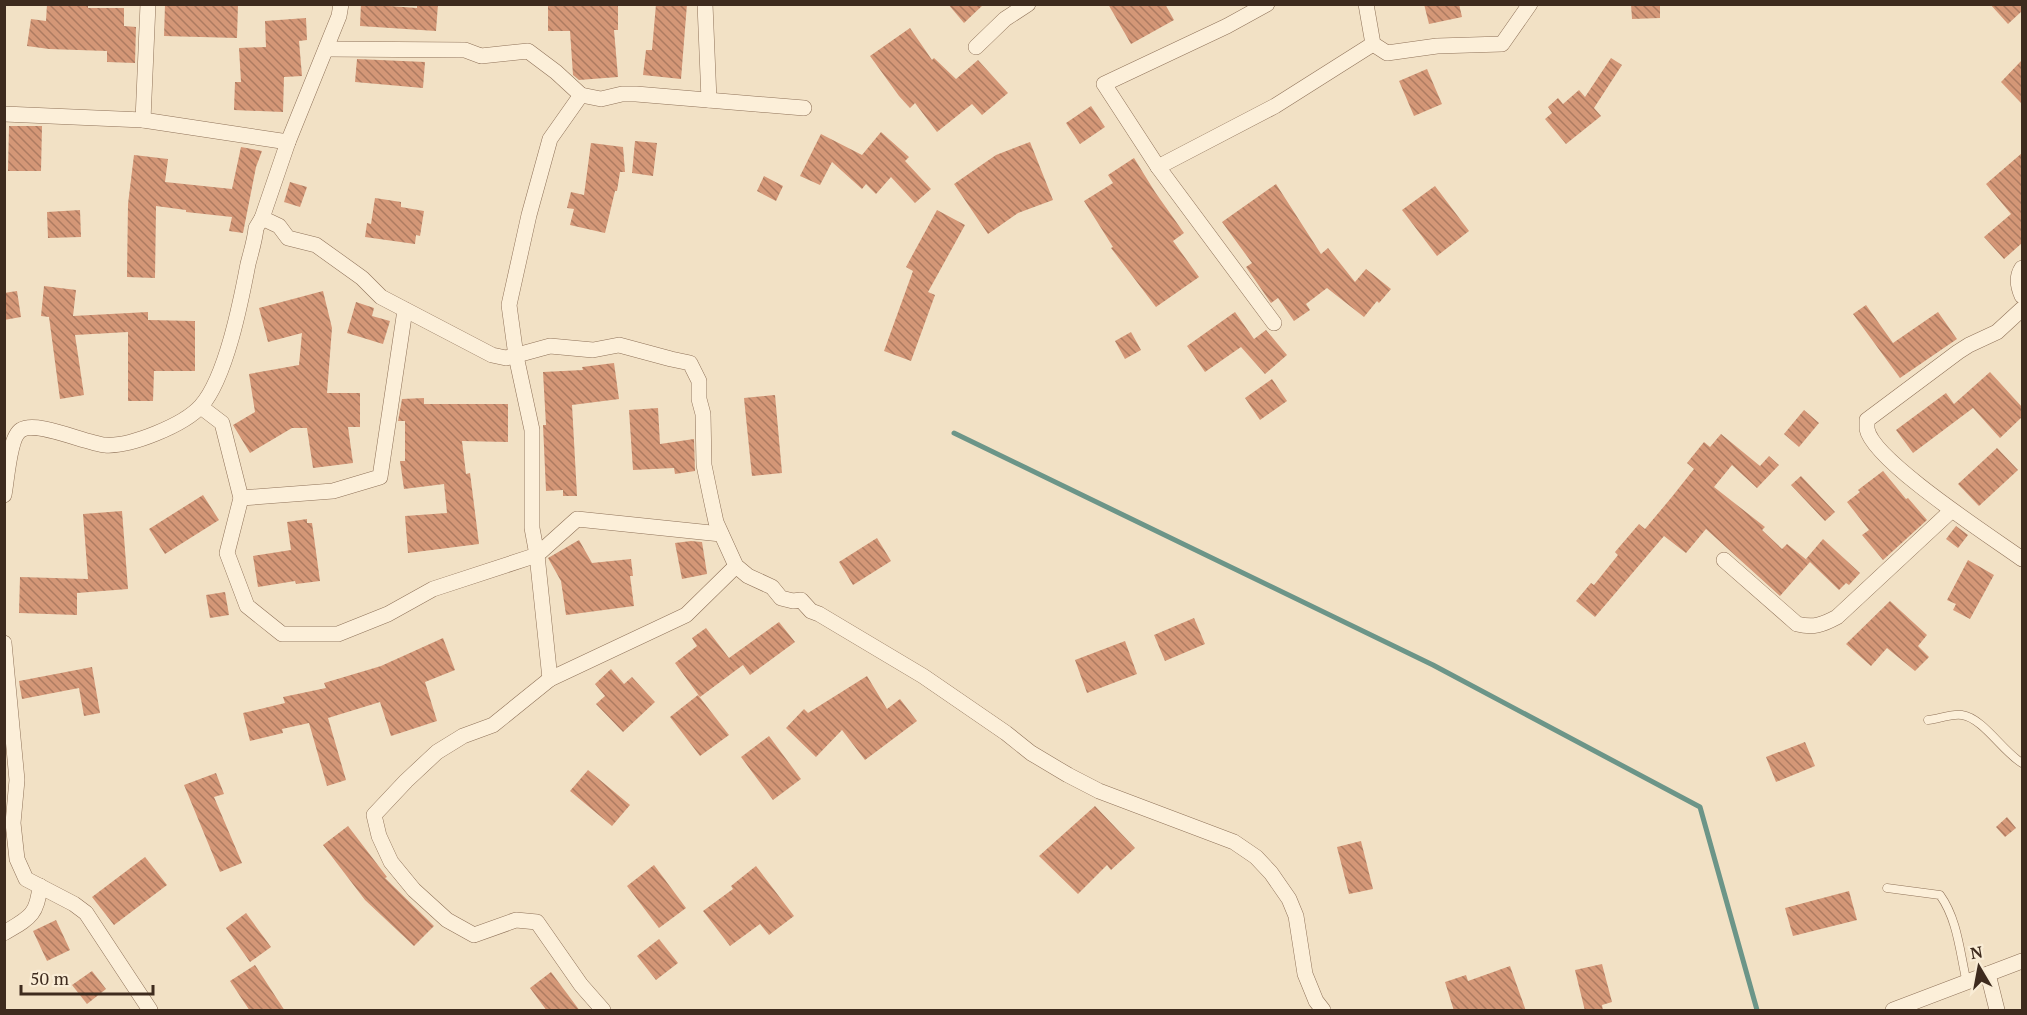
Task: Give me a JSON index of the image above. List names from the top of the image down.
{
  "scale_bar": "50 m",
  "north": "top"
}
